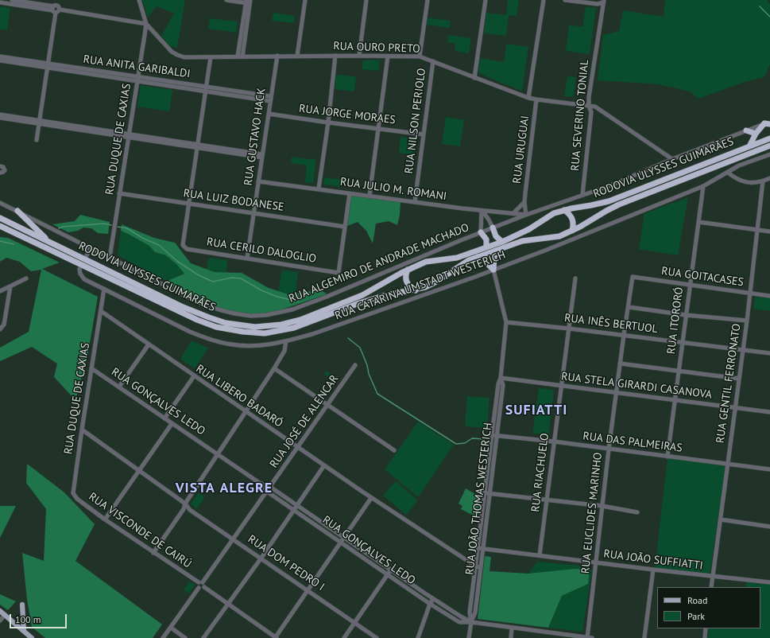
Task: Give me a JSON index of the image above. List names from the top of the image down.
{
  "streets": {
    "highway": ["RODOVIA ULYSSES GUIMARÃES"],
    "street": [
      "RUA OURO PRETO",
      "RUA ANITA GARIBALDI",
      "RUA JORGE MORAES",
      "RUA SEVERINO TONIAL",
      "RUA NILSON PERIOLO",
      "RUA GUSTAVO HACK",
      "RUA DUQUE DE CAXIAS",
      "RUA URUGUAI",
      "RUA JULIO M. ROMANI",
      "RUA LUIZ BODANESE",
      "RUA CERILO DALOGLIO",
      "RUA ALGEMIRO DE ANDRADE MACHADO",
      "RUA GOITACASES",
      "RUA CATARINA UMSTADT WESTERICH",
      "RUA ITORORÓ",
      "RUA INÊS BERTUOL",
      "RUA GENTIL FERRONATO",
      "RUA STELA GIRARDI CASANOVA",
      "RUA LIBERO BADARÓ",
      "RUA GONÇALVES LEDO",
      "RUA JOSÉ DE ALENCAR",
      "RUA DAS PALMEIRAS",
      "RUA RIACHUELO",
      "RUA JOÃO THOMAS WESTERICH",
      "RUA EUCLIDES MARINHO",
      "RUA VISCONDE DE CAIRÚ",
      "RUA JOÃO SUFFIATTI",
      "RUA DOM PEDRO I"
    ]
  },
  "crossings": [
    ["RUA OURO PRETO", "RUA SEVERINO TONIAL"],
    ["RUA OURO PRETO", "RUA NILSON PERIOLO"],
    ["RUA OURO PRETO", "RUA GUSTAVO HACK"],
    ["RUA OURO PRETO", "RUA DUQUE DE CAXIAS"],
    ["RUA OURO PRETO", "RUA URUGUAI"],
    ["RUA OURO PRETO", "RUA ALGEMIRO DE ANDRADE MACHADO"],
    ["RUA ANITA GARIBALDI", "RUA GUSTAVO HACK"],
    ["RUA ANITA GARIBALDI", "RUA DUQUE DE CAXIAS"],
    ["RUA JORGE MORAES", "RUA NILSON PERIOLO"],
    ["RUA JORGE MORAES", "RUA GUSTAVO HACK"],
    ["RUA SEVERINO TONIAL", "RUA ALGEMIRO DE ANDRADE MACHADO"],
    ["RUA NILSON PERIOLO", "RUA JULIO M. ROMANI"],
    ["RUA GUSTAVO HACK", "RUA JULIO M. ROMANI"],
    ["RUA GUSTAVO HACK", "RUA LUIZ BODANESE"],
    ["RUA GUSTAVO HACK", "RUA CERILO DALOGLIO"],
    ["RUA DUQUE DE CAXIAS", "RUA LUIZ BODANESE"],
    ["RUA DUQUE DE CAXIAS", "RUA ALGEMIRO DE ANDRADE MACHADO"],
    ["RUA DUQUE DE CAXIAS", "RUA CATARINA UMSTADT WESTERICH"],
    ["RUA DUQUE DE CAXIAS", "RUA LIBERO BADARÓ"],
    ["RUA DUQUE DE CAXIAS", "RUA GONÇALVES LEDO"],
    ["RUA DUQUE DE CAXIAS", "RUA VISCONDE DE CAIRÚ"],
    ["RUA DUQUE DE CAXIAS", "RUA DOM PEDRO I"],
    ["RUA URUGUAI", "RUA JULIO M. ROMANI"],
    ["RUA URUGUAI", "RUA ALGEMIRO DE ANDRADE MACHADO"],
    ["RUA JULIO M. ROMANI", "RUA ALGEMIRO DE ANDRADE MACHADO"],
    ["RUA LUIZ BODANESE", "RUA CERILO DALOGLIO"],
    ["RUA GOITACASES", "RUA ITORORÓ"],
    ["RUA GOITACASES", "RUA GENTIL FERRONATO"],
    ["RUA GOITACASES", "RUA EUCLIDES MARINHO"],
    ["RUA CATARINA UMSTADT WESTERICH", "RUA ITORORÓ"],
    ["RUA CATARINA UMSTADT WESTERICH", "RUA JOÃO THOMAS WESTERICH"],
    ["RUA ITORORÓ", "RUA INÊS BERTUOL"],
    ["RUA ITORORÓ", "RUA STELA GIRARDI CASANOVA"],
    ["RUA ITORORÓ", "RUA DAS PALMEIRAS"],
    ["RUA INÊS BERTUOL", "RUA GENTIL FERRONATO"],
    ["RUA INÊS BERTUOL", "RUA RIACHUELO"],
    ["RUA INÊS BERTUOL", "RUA JOÃO THOMAS WESTERICH"],
    ["RUA INÊS BERTUOL", "RUA EUCLIDES MARINHO"],
    ["RUA GENTIL FERRONATO", "RUA STELA GIRARDI CASANOVA"],
    ["RUA GENTIL FERRONATO", "RUA DAS PALMEIRAS"],
    ["RUA GENTIL FERRONATO", "RUA JOÃO SUFFIATTI"],
    ["RUA STELA GIRARDI CASANOVA", "RUA RIACHUELO"],
    ["RUA STELA GIRARDI CASANOVA", "RUA JOÃO THOMAS WESTERICH"],
    ["RUA STELA GIRARDI CASANOVA", "RUA EUCLIDES MARINHO"],
    ["RUA LIBERO BADARÓ", "RUA JOSÉ DE ALENCAR"],
    ["RUA LIBERO BADARÓ", "RUA JOÃO THOMAS WESTERICH"],
    ["RUA GONÇALVES LEDO", "RUA JOSÉ DE ALENCAR"],
    ["RUA GONÇALVES LEDO", "RUA JOÃO THOMAS WESTERICH"],
    ["RUA GONÇALVES LEDO", "RUA EUCLIDES MARINHO"],
    ["RUA JOSÉ DE ALENCAR", "RUA VISCONDE DE CAIRÚ"],
    ["RUA JOSÉ DE ALENCAR", "RUA DOM PEDRO I"],
    ["RUA DAS PALMEIRAS", "RUA RIACHUELO"],
    ["RUA DAS PALMEIRAS", "RUA JOÃO THOMAS WESTERICH"],
    ["RUA DAS PALMEIRAS", "RUA EUCLIDES MARINHO"],
    ["RUA RIACHUELO", "RUA JOÃO SUFFIATTI"],
    ["RUA JOÃO THOMAS WESTERICH", "RUA JOÃO SUFFIATTI"],
    ["RUA EUCLIDES MARINHO", "RUA JOÃO SUFFIATTI"]
  ],
  "districts": ["SUFIATTI", "VISTA ALEGRE"],
  "legend": ["Road", "Park"],
  "scale_bar": "100 m"
}
